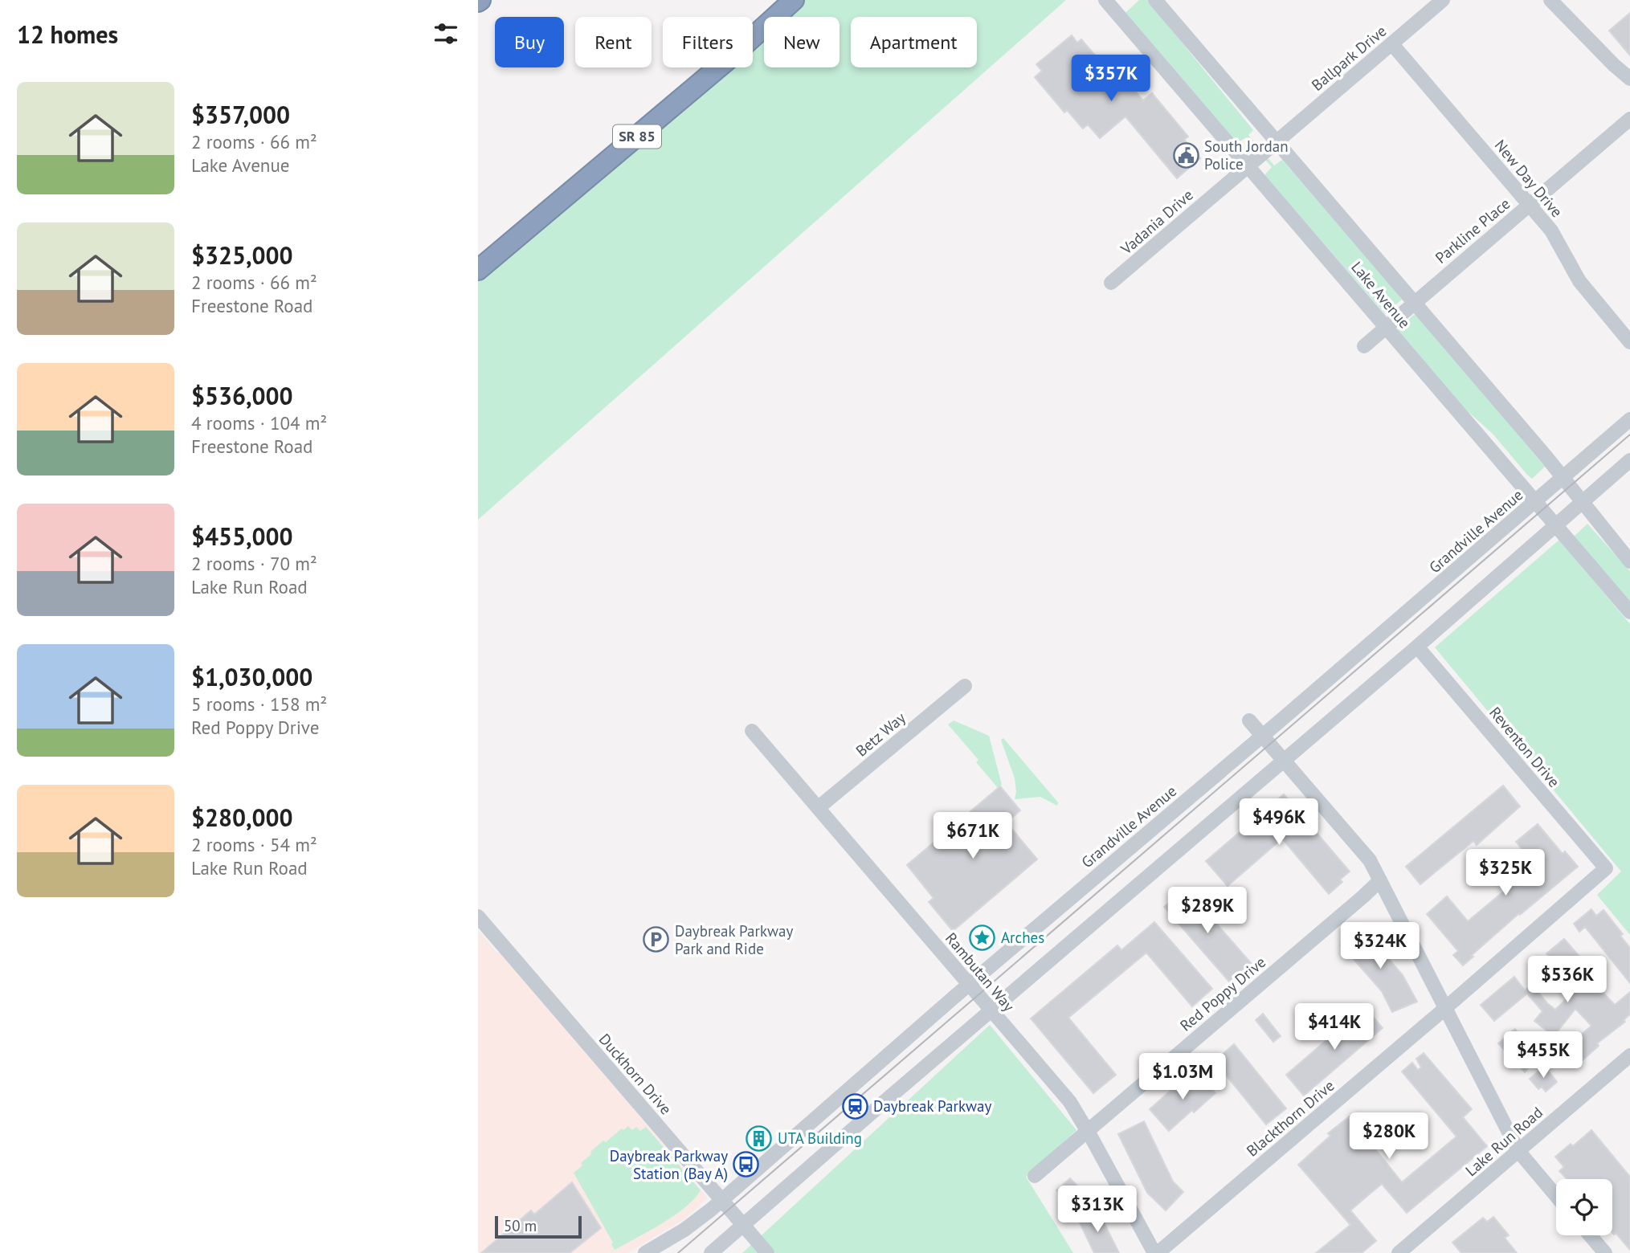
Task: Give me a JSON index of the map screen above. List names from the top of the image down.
{
  "streets": {
    "highway": ["SR 85"],
    "street": [
      "Ballpark Drive",
      "New Day Drive",
      "Vadania Drive",
      "Parkline Place",
      "Lake Avenue",
      "Grandville Avenue",
      "Betz Way",
      "Reventon Drive",
      "Rambutan Way",
      "Red Poppy Drive",
      "Duckhorn Drive",
      "Blackthorn Drive",
      "Lake Run Road"
    ]
  },
  "crossings": [
    ["Ballpark Drive", "New Day Drive"],
    ["Ballpark Drive", "Vadania Drive"],
    ["Ballpark Drive", "Lake Avenue"],
    ["New Day Drive", "Parkline Place"],
    ["Vadania Drive", "Lake Avenue"],
    ["Parkline Place", "Lake Avenue"],
    ["Lake Avenue", "Grandville Avenue"],
    ["Grandville Avenue", "Rambutan Way"],
    ["Grandville Avenue", "Duckhorn Drive"],
    ["Betz Way", "Rambutan Way"],
    ["Reventon Drive", "Blackthorn Drive"],
    ["Rambutan Way", "Red Poppy Drive"],
    ["Rambutan Way", "Blackthorn Drive"]
  ],
  "places": {
    "public building": ["South Jordan Police"],
    "place": ["Arches"],
    "parking": ["Daybreak Parkway Park and Ride"],
    "station": ["Daybreak Parkway"],
    "building": ["UTA Building"],
    "bus stop": ["Daybreak Parkway Station (Bay A)"]
  },
  "scale_bar": "50 m",
  "page": {
    "heading": "12 homes",
    "chip": [
      "Buy",
      "Rent",
      "Filters",
      "New",
      "Apartment"
    ],
    "price": [
      "$357K",
      "$496K",
      "$671K",
      "$325K",
      "$289K",
      "$324K",
      "$536K",
      "$414K",
      "$455K",
      "$1.03M",
      "$280K",
      "$313K"
    ],
    "list": [
      {
        "name": "$357,000",
        "note": "2 rooms · 66 m² · Lake Avenue"
      },
      {
        "name": "$325,000",
        "note": "2 rooms · 66 m² · Freestone Road"
      },
      {
        "name": "$536,000",
        "note": "4 rooms · 104 m² · Freestone Road"
      },
      {
        "name": "$455,000",
        "note": "2 rooms · 70 m² · Lake Run Road"
      },
      {
        "name": "$1,030,000",
        "note": "5 rooms · 158 m² · Red Poppy Drive"
      },
      {
        "name": "$280,000",
        "note": "2 rooms · 54 m² · Lake Run Road"
      }
    ],
    "scale": "50 m"
  }
}
